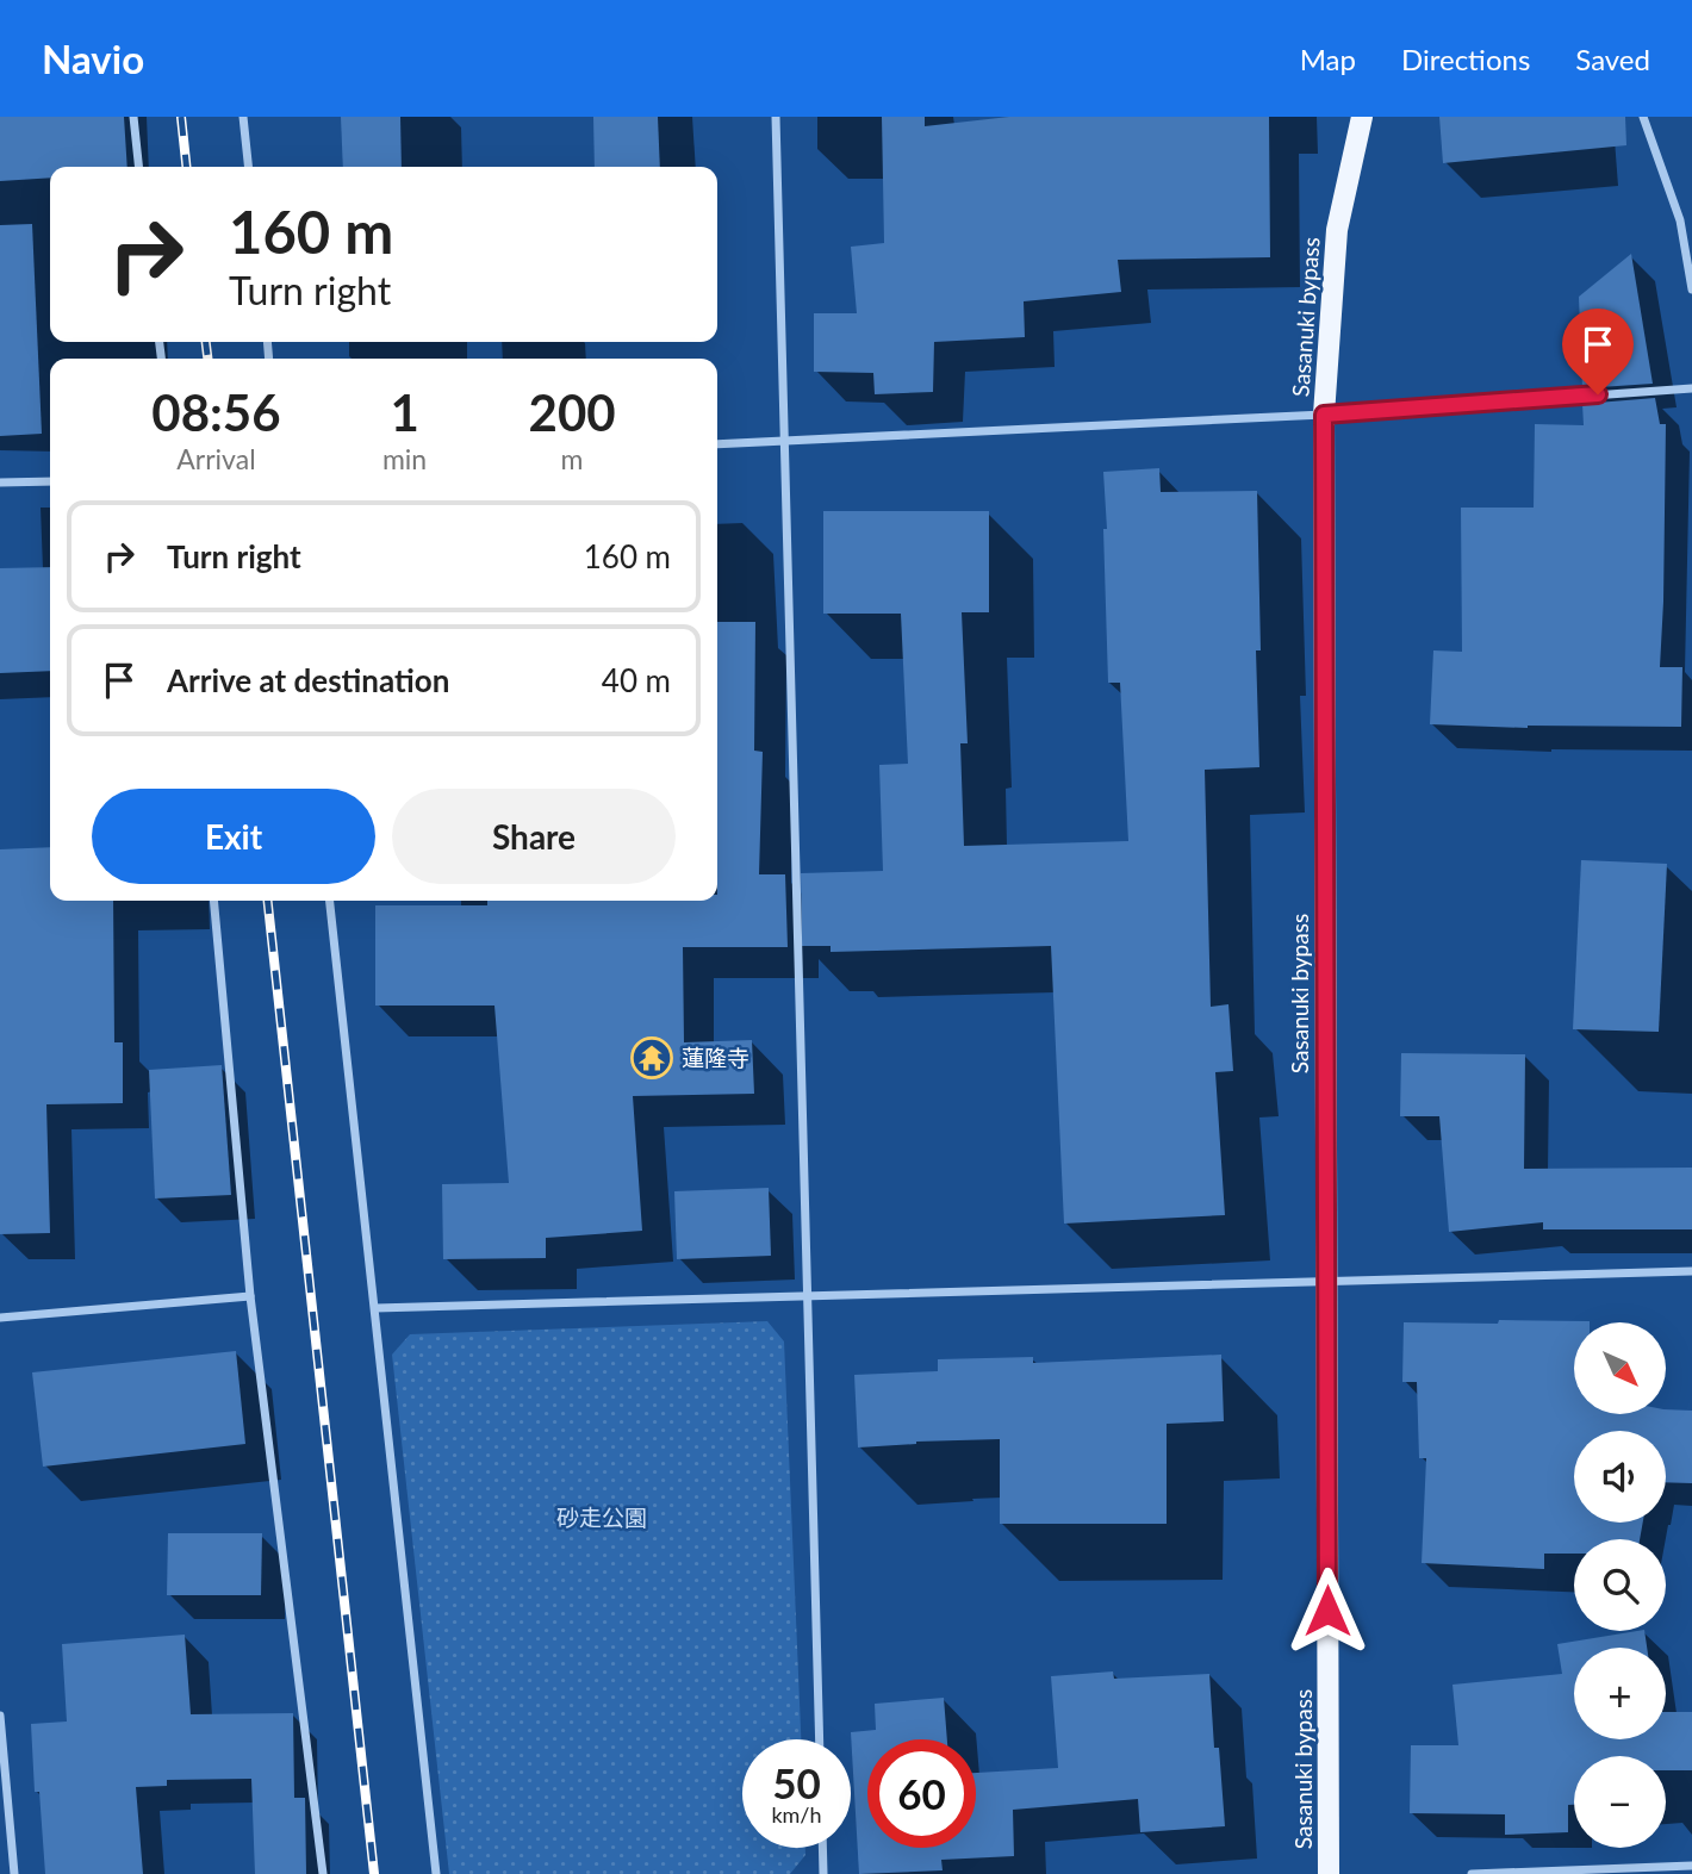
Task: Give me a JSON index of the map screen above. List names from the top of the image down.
{
  "streets": {
    "main road": ["Sasanuki bypass"]
  },
  "parks": ["砂走公園"],
  "places": {
    "temple": ["蓮隆寺"]
  },
  "north": "bottom right",
  "page": {
    "header": "Navio",
    "nav": ["Map", "Directions", "Saved"],
    "turn": ["160 m", "Turn right"],
    "eta": [
      "08:56",
      "Arrival",
      "1",
      "min",
      "200",
      "m"
    ],
    "list": [
      {
        "name": "Turn right",
        "value": "160 m"
      },
      {
        "name": "Arrive at destination",
        "value": "40 m"
      }
    ],
    "buttons": ["Exit", "Share"],
    "map_buttons": ["+", "−"],
    "speed": "50 km/h",
    "limit": "60"
  }
}
